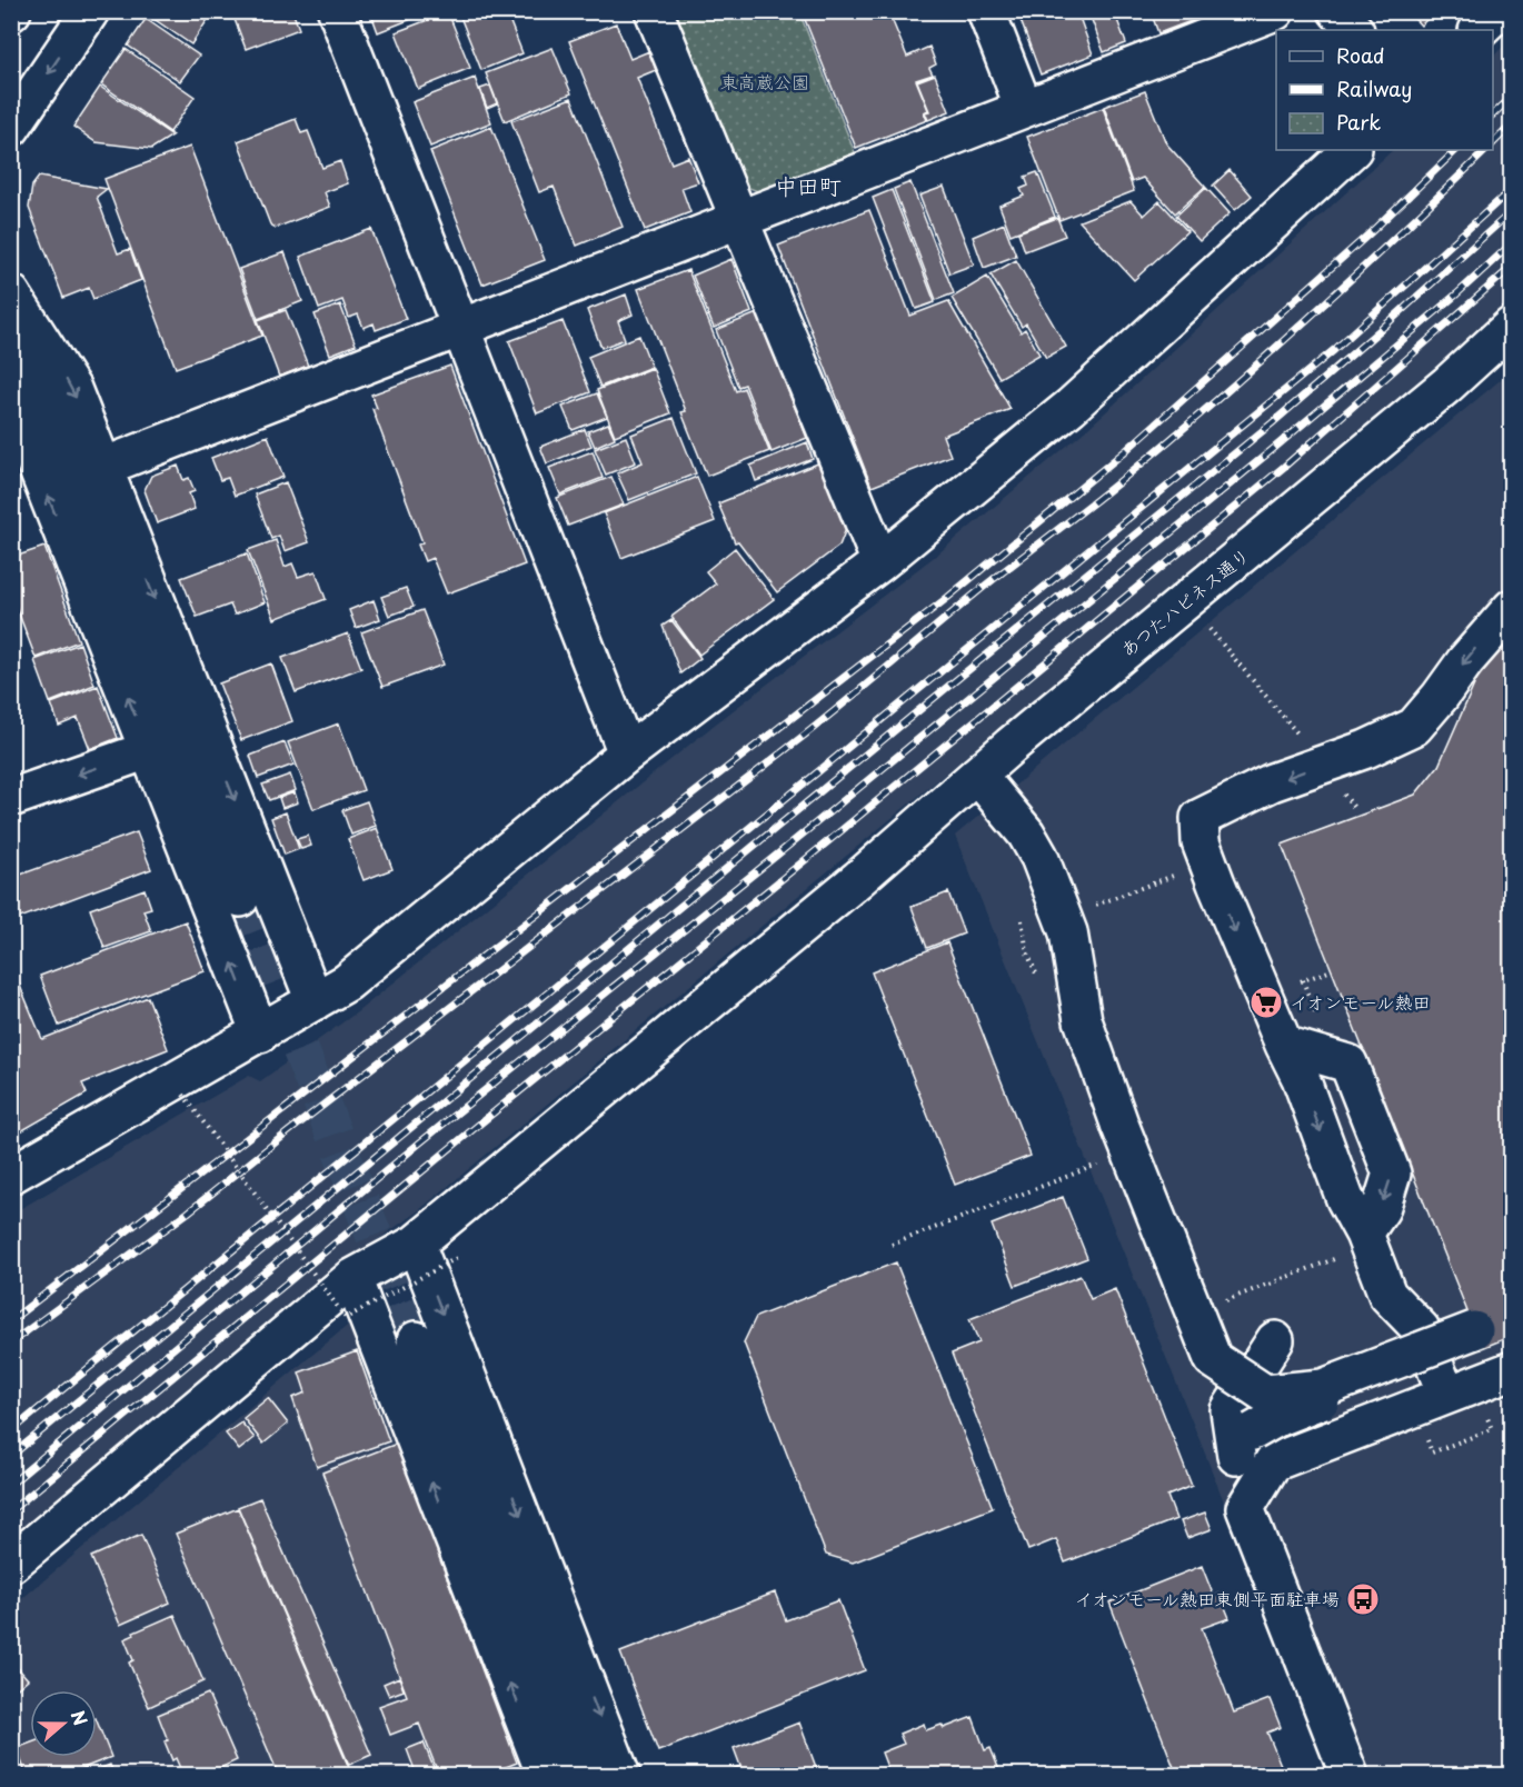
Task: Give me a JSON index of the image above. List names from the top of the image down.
{
  "streets": {
    "street": ["あつたハピネス通り"]
  },
  "districts": ["中田町"],
  "parks": ["東高蔵公園"],
  "places": {
    "supermarket": ["イオンモール熱田"],
    "bus stop": ["イオンモール熱田東側平面駐車場"]
  },
  "legend": ["Road", "Railway", "Park"],
  "north": "right"
}
